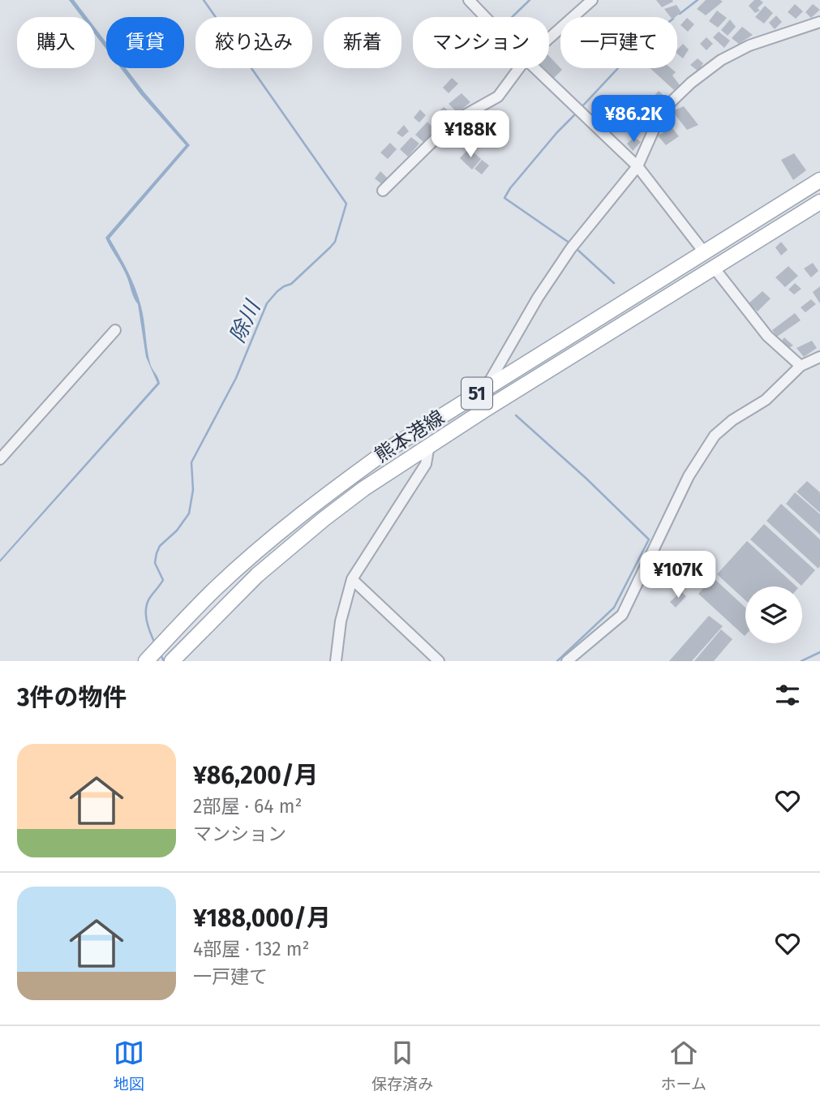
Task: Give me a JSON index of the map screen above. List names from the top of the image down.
{
  "streets": {
    "main road": ["51", "熊本港線"]
  },
  "water": ["除川"],
  "page": {
    "chip": [
      "購入",
      "賃貸",
      "絞り込み",
      "新着",
      "マンション",
      "一戸建て"
    ],
    "price": ["¥86.2K", "¥188K", "¥107K"],
    "heading": "3件の物件",
    "list": [
      {
        "name": "¥86,200/月",
        "note": "2部屋 · 64 m² · マンション"
      },
      {
        "name": "¥188,000/月",
        "note": "4部屋 · 132 m² · 一戸建て"
      }
    ],
    "tabs": ["地図", "保存済み", "ホーム"]
  }
}
